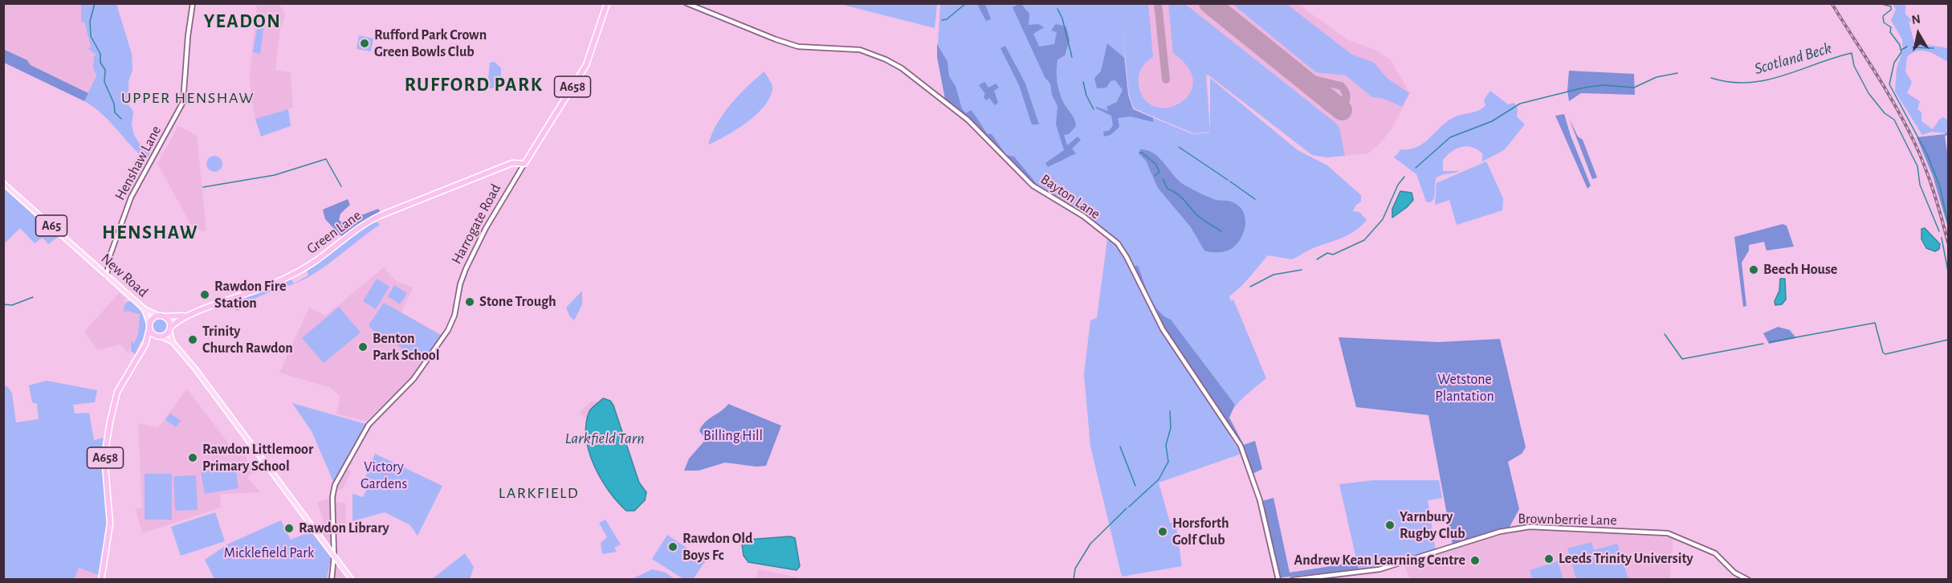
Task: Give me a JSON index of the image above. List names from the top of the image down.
{
  "streets": {
    "highway": ["A658", "Harrogate Road", "Green Lane"],
    "main road": ["A65", "New Road"],
    "street": ["Henshaw Lane", "Bayton Lane", "Brownberrie Lane"]
  },
  "crossings": [
    ["A658", "Green Lane"],
    ["A658", "New Road"],
    ["Henshaw Lane", "New Road"],
    ["Harrogate Road", "Green Lane"],
    ["Green Lane", "New Road"]
  ],
  "districts": [
    "YEADON",
    "RUFFORD PARK",
    "UPPER HENSHAW",
    "HENSHAW",
    "LARKFIELD"
  ],
  "water": ["Scotland Beck", "Larkfield Tarn"],
  "parks": [
    "Wetstone Plantation",
    "Billing Hill",
    "Victory Gardens",
    "Micklefield Park"
  ],
  "places": [
    "Rufford Park Crown Green Bowls Club",
    "Beech House",
    "Rawdon Fire Station",
    "Stone Trough",
    "Trinity Church Rawdon",
    "Benton Park School",
    "Rawdon Littlemoor Primary School",
    "Yarnbury Rugby Club",
    "Rawdon Library",
    "Horsforth Golf Club",
    "Rawdon Old Boys Fc",
    "Leeds Trinity University",
    "Andrew Kean Learning Centre"
  ],
  "north": "top"
}
